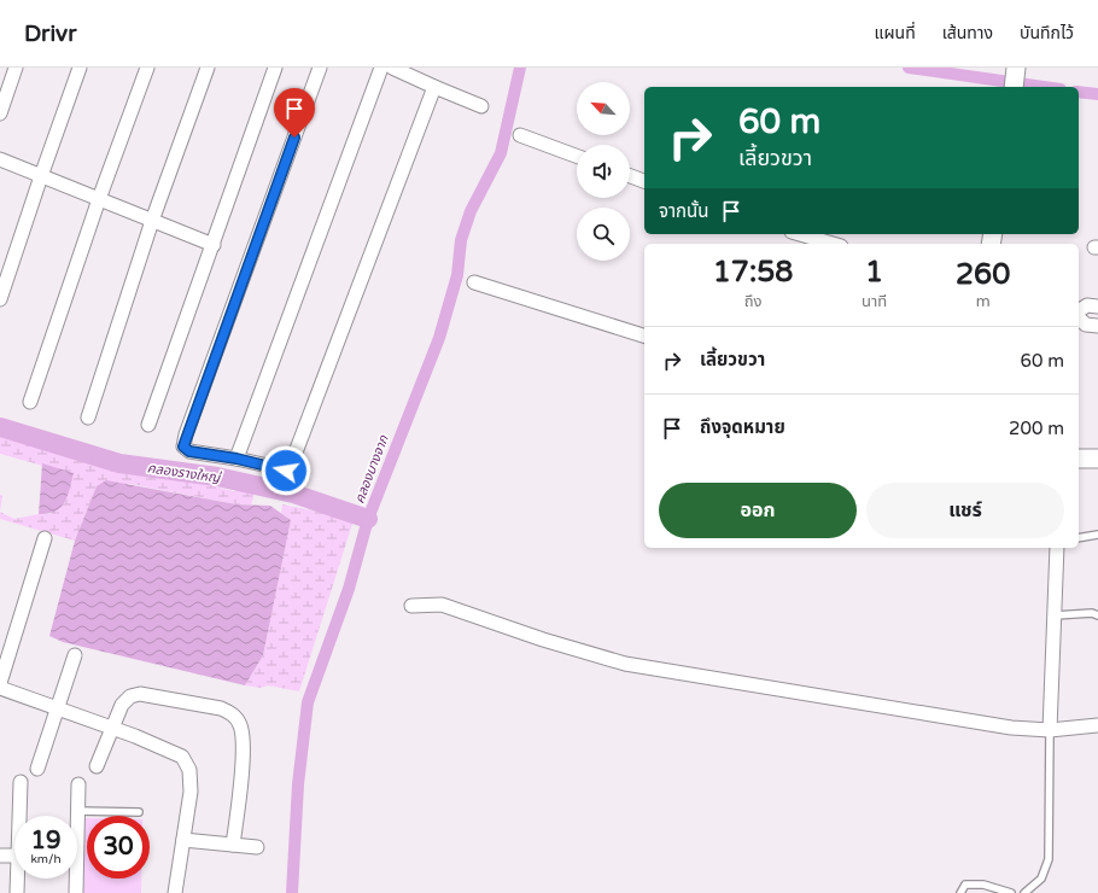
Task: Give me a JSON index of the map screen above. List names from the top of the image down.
{
  "water": ["คลองบางจาก", "คลองรางใหญ่"],
  "north": "top left",
  "page": {
    "header": "Drivr",
    "nav": ["แผนที่", "เส้นทาง", "บันทึกไว้"],
    "turn": ["60 m", "เลี้ยวขวา"],
    "then": "จากนั้น",
    "eta": [
      "17:58",
      "ถึง",
      "1",
      "นาที",
      "260",
      "m"
    ],
    "list": [
      {
        "name": "เลี้ยวขวา",
        "value": "60 m"
      },
      {
        "name": "ถึงจุดหมาย",
        "value": "200 m"
      }
    ],
    "buttons": ["ออก", "แชร์"],
    "speed": "19 km/h",
    "limit": "30"
  }
}
